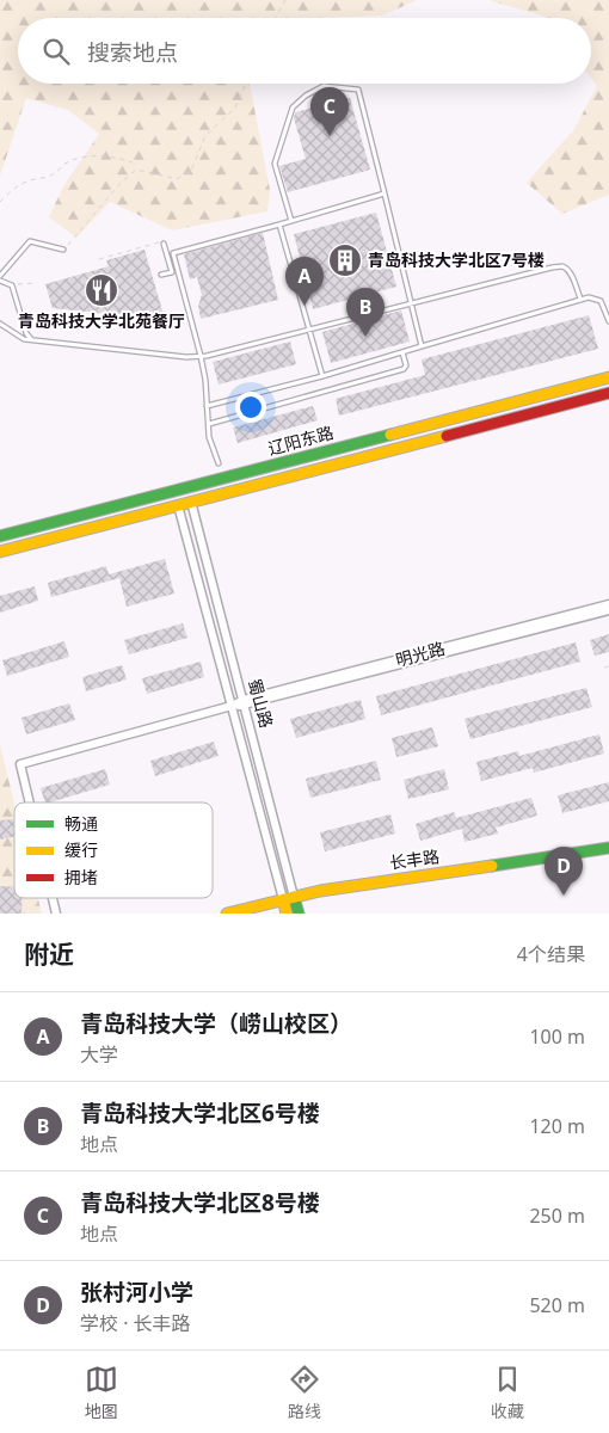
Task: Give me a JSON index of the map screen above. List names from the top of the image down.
{
  "streets": {
    "main road": ["辽阳东路", "蜀山路", "长丰路"],
    "street": ["明光路"]
  },
  "crossings": [
    ["辽阳东路", "蜀山路"],
    ["明光路", "蜀山路"],
    ["蜀山路", "长丰路"]
  ],
  "places": {
    "building": ["青岛科技大学北区7号楼"],
    "restaurant": ["青岛科技大学北苑餐厅"]
  },
  "legend": ["畅通", "缓行", "拥堵"],
  "page": {
    "search": "搜索地点",
    "pins": [
      "C",
      "A",
      "B",
      "D"
    ],
    "heading": ["附近", "4个结果"],
    "list": [
      {
        "mark": "A",
        "name": "青岛科技大学（崂山校区）",
        "note": "大学",
        "value": "100 m"
      },
      {
        "mark": "B",
        "name": "青岛科技大学北区6号楼",
        "note": "地点",
        "value": "120 m"
      },
      {
        "mark": "C",
        "name": "青岛科技大学北区8号楼",
        "note": "地点",
        "value": "250 m"
      },
      {
        "mark": "D",
        "name": "张村河小学",
        "note": "学校 · 长丰路",
        "value": "520 m"
      }
    ],
    "nav": ["地图", "路线", "收藏"]
  }
}
